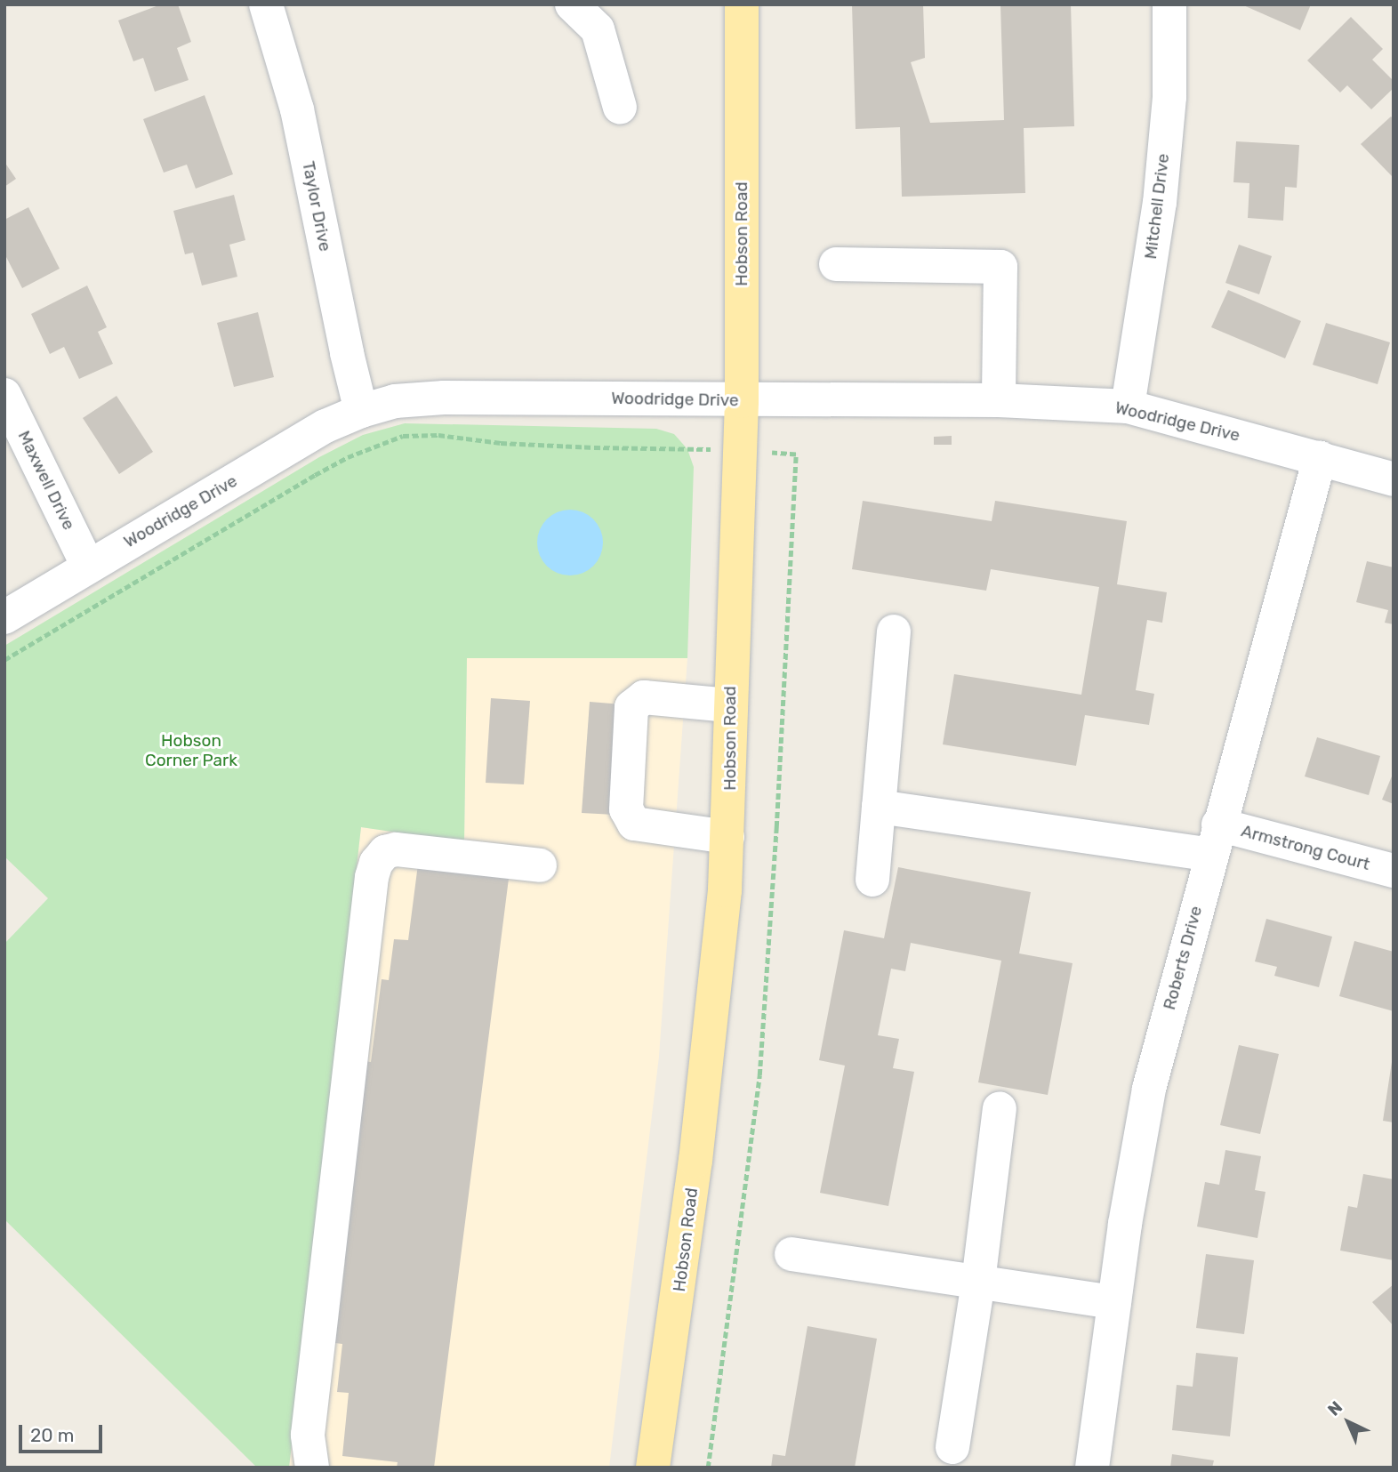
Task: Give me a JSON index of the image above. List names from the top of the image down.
{
  "streets": {
    "main road": ["Hobson Road"],
    "street": [
      "Taylor Drive",
      "Mitchell Drive",
      "Woodridge Drive",
      "Maxwell Drive",
      "Armstrong Court",
      "Roberts Drive"
    ]
  },
  "crossings": [
    ["Taylor Drive", "Woodridge Drive"],
    ["Mitchell Drive", "Woodridge Drive"],
    ["Hobson Road", "Woodridge Drive"],
    ["Woodridge Drive", "Maxwell Drive"],
    ["Woodridge Drive", "Roberts Drive"],
    ["Armstrong Court", "Roberts Drive"]
  ],
  "parks": ["Hobson Corner Park"],
  "scale_bar": "20 m",
  "north": "top left"
}
